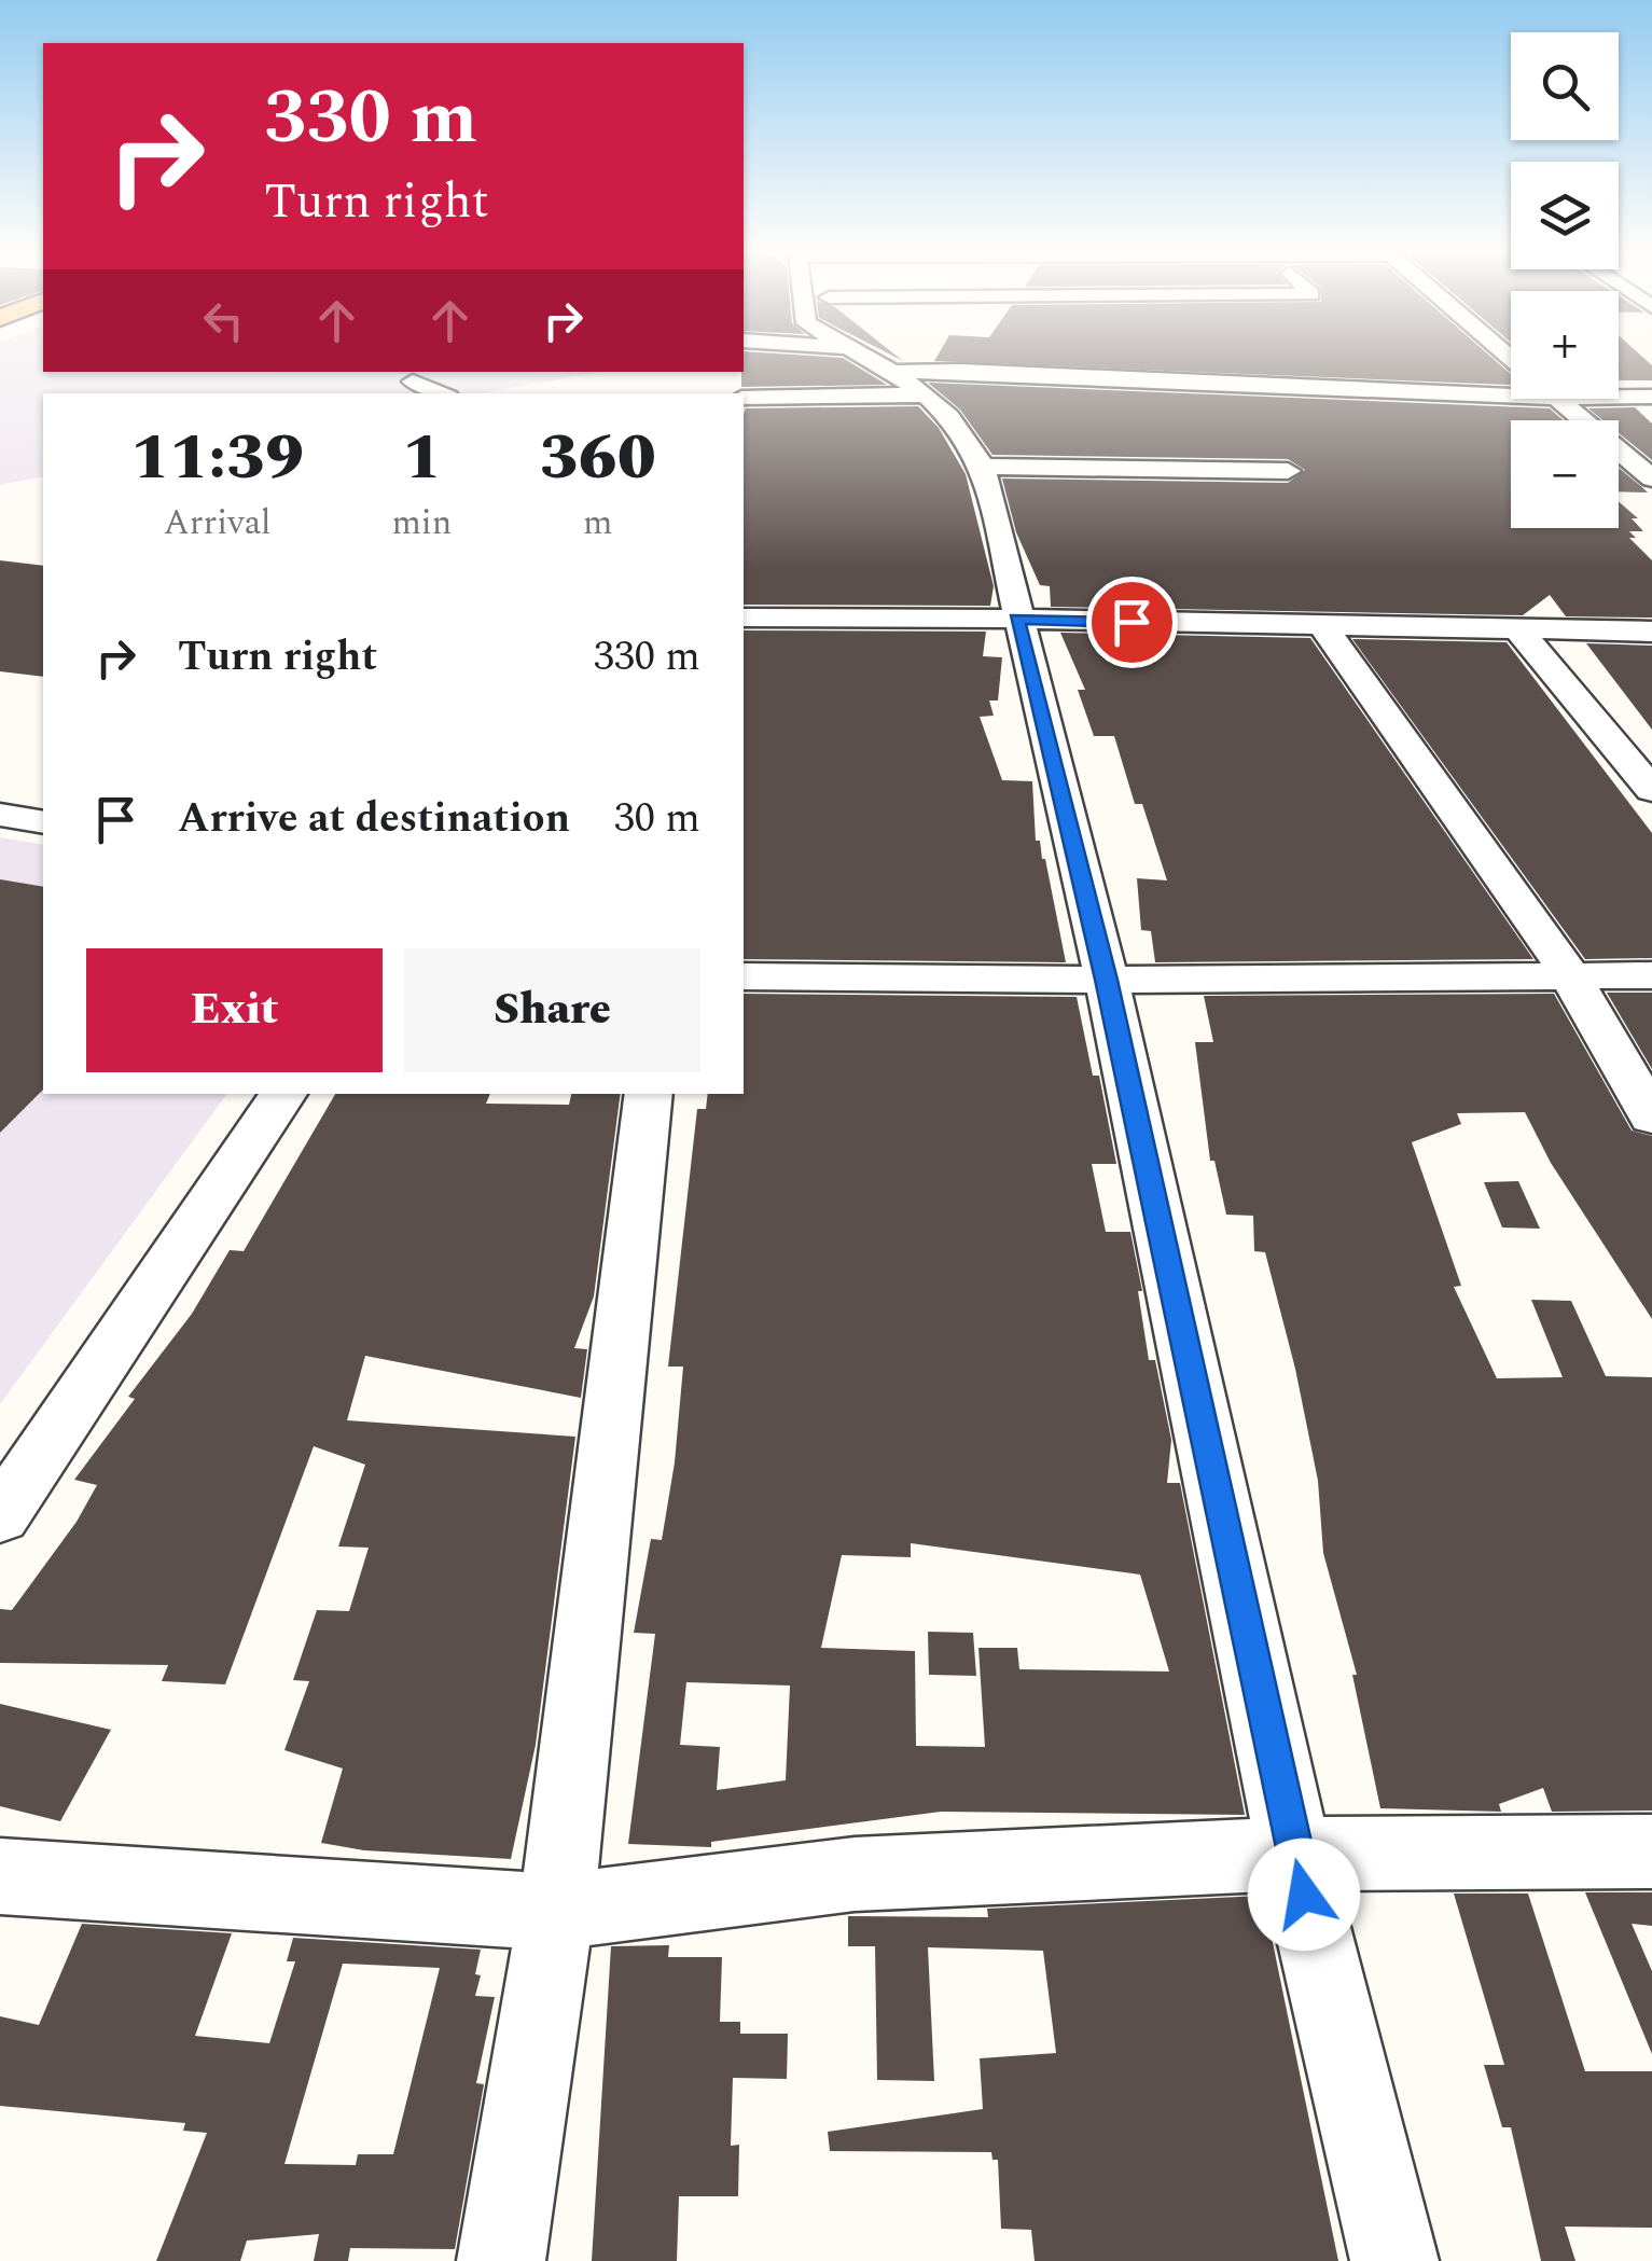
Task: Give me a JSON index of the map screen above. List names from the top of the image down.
{
  "page": {
    "map_buttons": ["+", "−"],
    "turn": ["330 m", "Turn right"],
    "eta": [
      "11:39",
      "Arrival",
      "1",
      "min",
      "360",
      "m"
    ],
    "list": [
      {
        "name": "Turn right",
        "value": "330 m"
      },
      {
        "name": "Arrive at destination",
        "value": "30 m"
      }
    ],
    "buttons": ["Exit", "Share"]
  }
}
